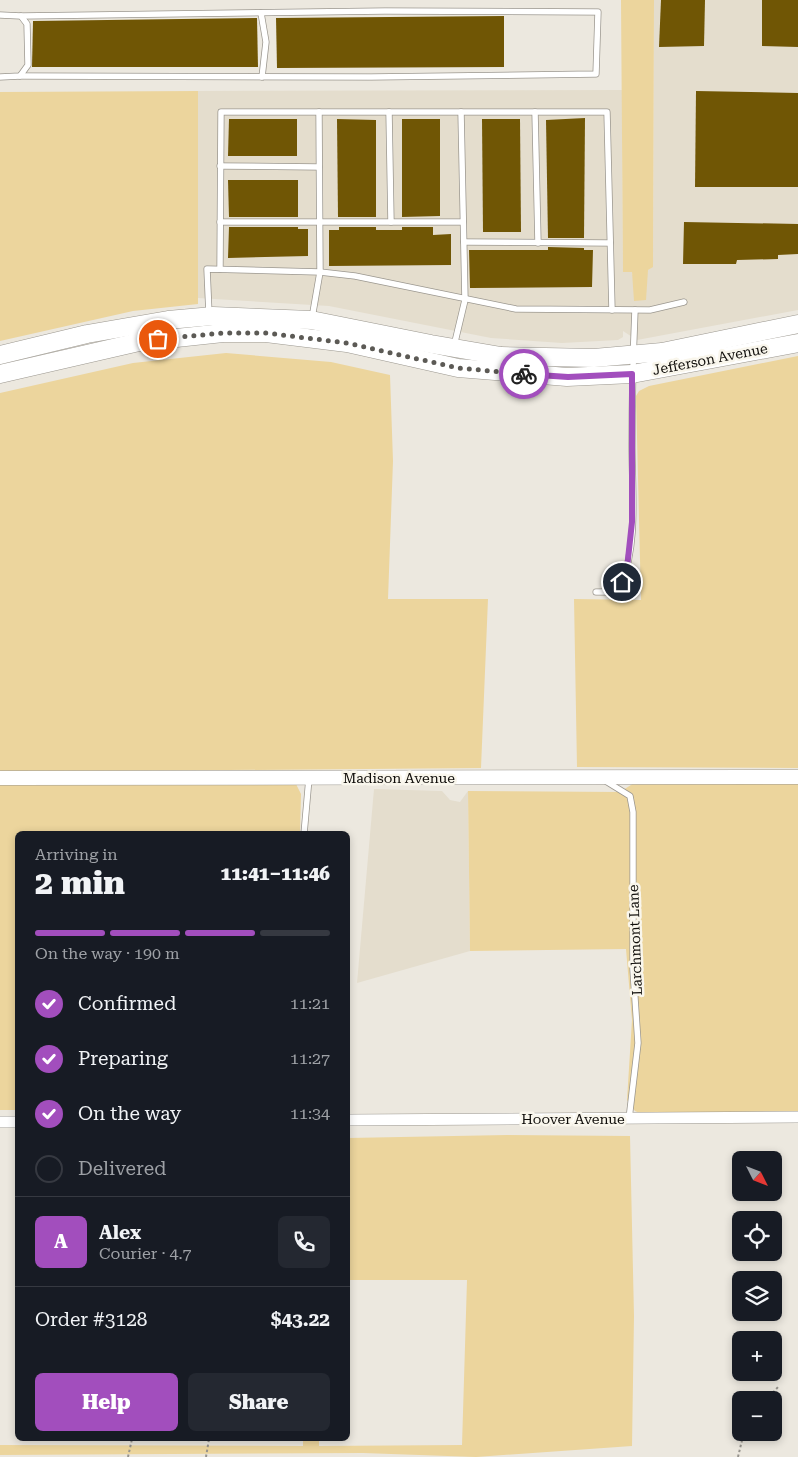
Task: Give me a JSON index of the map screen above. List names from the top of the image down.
{
  "streets": {
    "main road": ["Jefferson Avenue"],
    "street": ["Madison Avenue", "Hoover Avenue"],
    "lane": ["Larchmont Lane"]
  },
  "crossings": [
    ["Madison Avenue", "Larchmont Lane"],
    ["Larchmont Lane", "Hoover Avenue"]
  ],
  "north": "bottom right",
  "page": {
    "heading": ["2 min", "Arriving in", "11:41–11:46"],
    "panel": [
      "Alex",
      "Courier · 4.7",
      "Order #3128",
      "$43.22"
    ],
    "bar": "On the way · 190 m",
    "list": [
      ["Confirmed", "11:21"],
      ["Preparing", "11:27"],
      ["On the way", "11:34"],
      "Delivered"
    ],
    "map_buttons": ["+", "−"],
    "round": "A",
    "buttons": ["Help", "Share"]
  }
}
